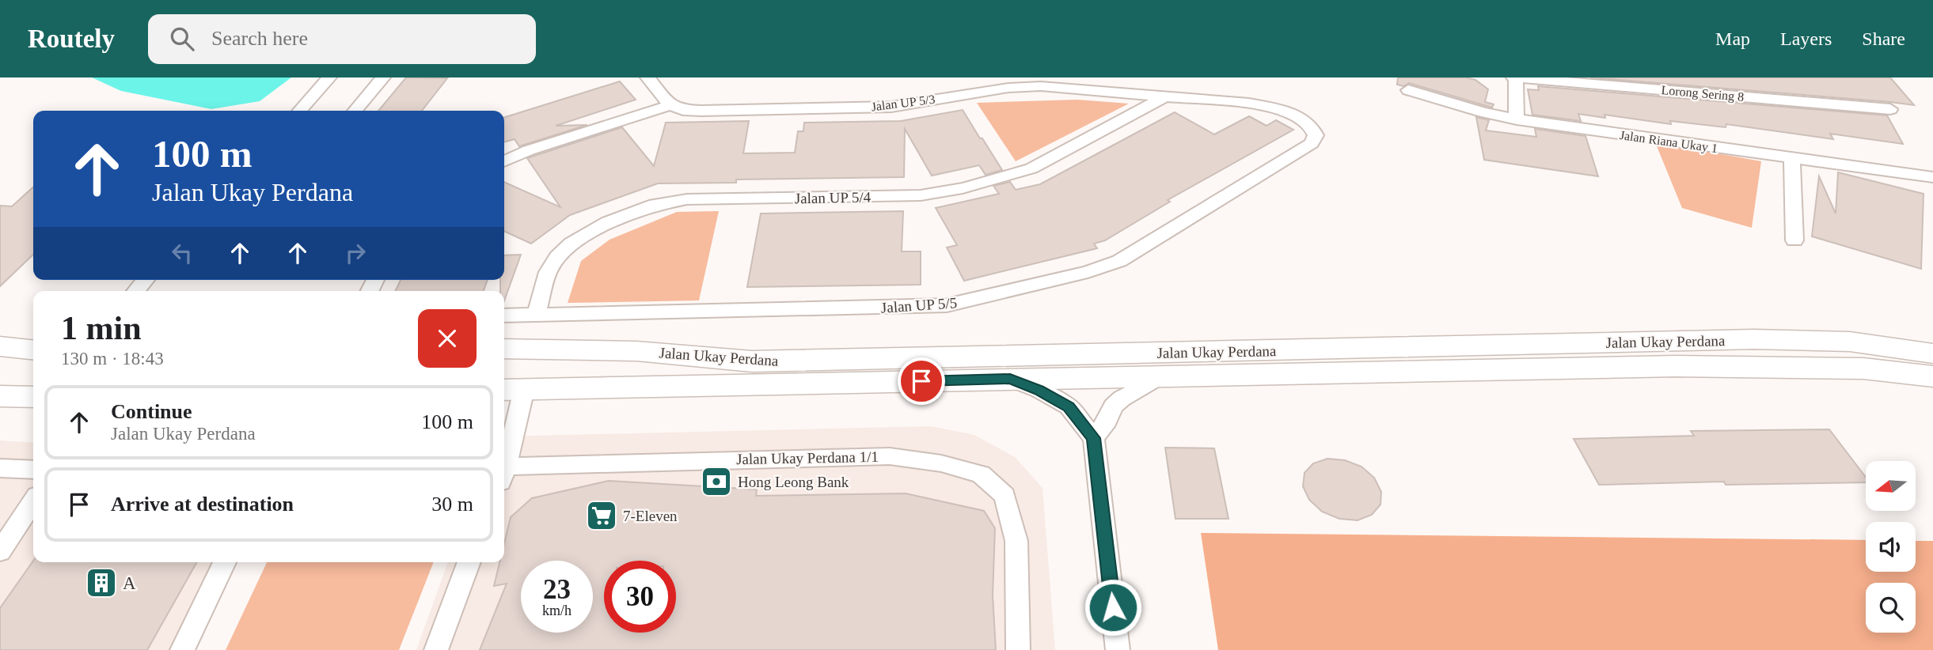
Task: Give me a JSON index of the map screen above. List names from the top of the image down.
{
  "streets": {
    "street": [
      "Lorong Sering 8",
      "Jalan UP 5/3",
      "Jalan Riana Ukay 1",
      "Jalan UP 5/4",
      "Jalan UP 5/5",
      "Jalan Ukay Perdana",
      "Jalan Ukay Perdana 1/1"
    ]
  },
  "crossings": [
    ["Jalan UP 5/3", "Jalan UP 5/4"],
    ["Jalan UP 5/3", "Jalan UP 5/5"],
    ["Jalan UP 5/4", "Jalan UP 5/5"]
  ],
  "places": {
    "bank": ["Hong Leong Bank"],
    "supermarket": ["7-Eleven"],
    "building": ["A"]
  },
  "north": "left",
  "page": {
    "header": "Routely",
    "search": "Search here",
    "nav": ["Map", "Layers", "Share"],
    "turn": ["100 m", "Jalan Ukay Perdana"],
    "heading": ["1 min", "130 m · 18:43"],
    "list": [
      {
        "name": "Continue",
        "note": "Jalan Ukay Perdana",
        "value": "100 m"
      },
      {
        "name": "Arrive at destination",
        "value": "30 m"
      }
    ],
    "speed": "23 km/h",
    "limit": "30"
  }
}
